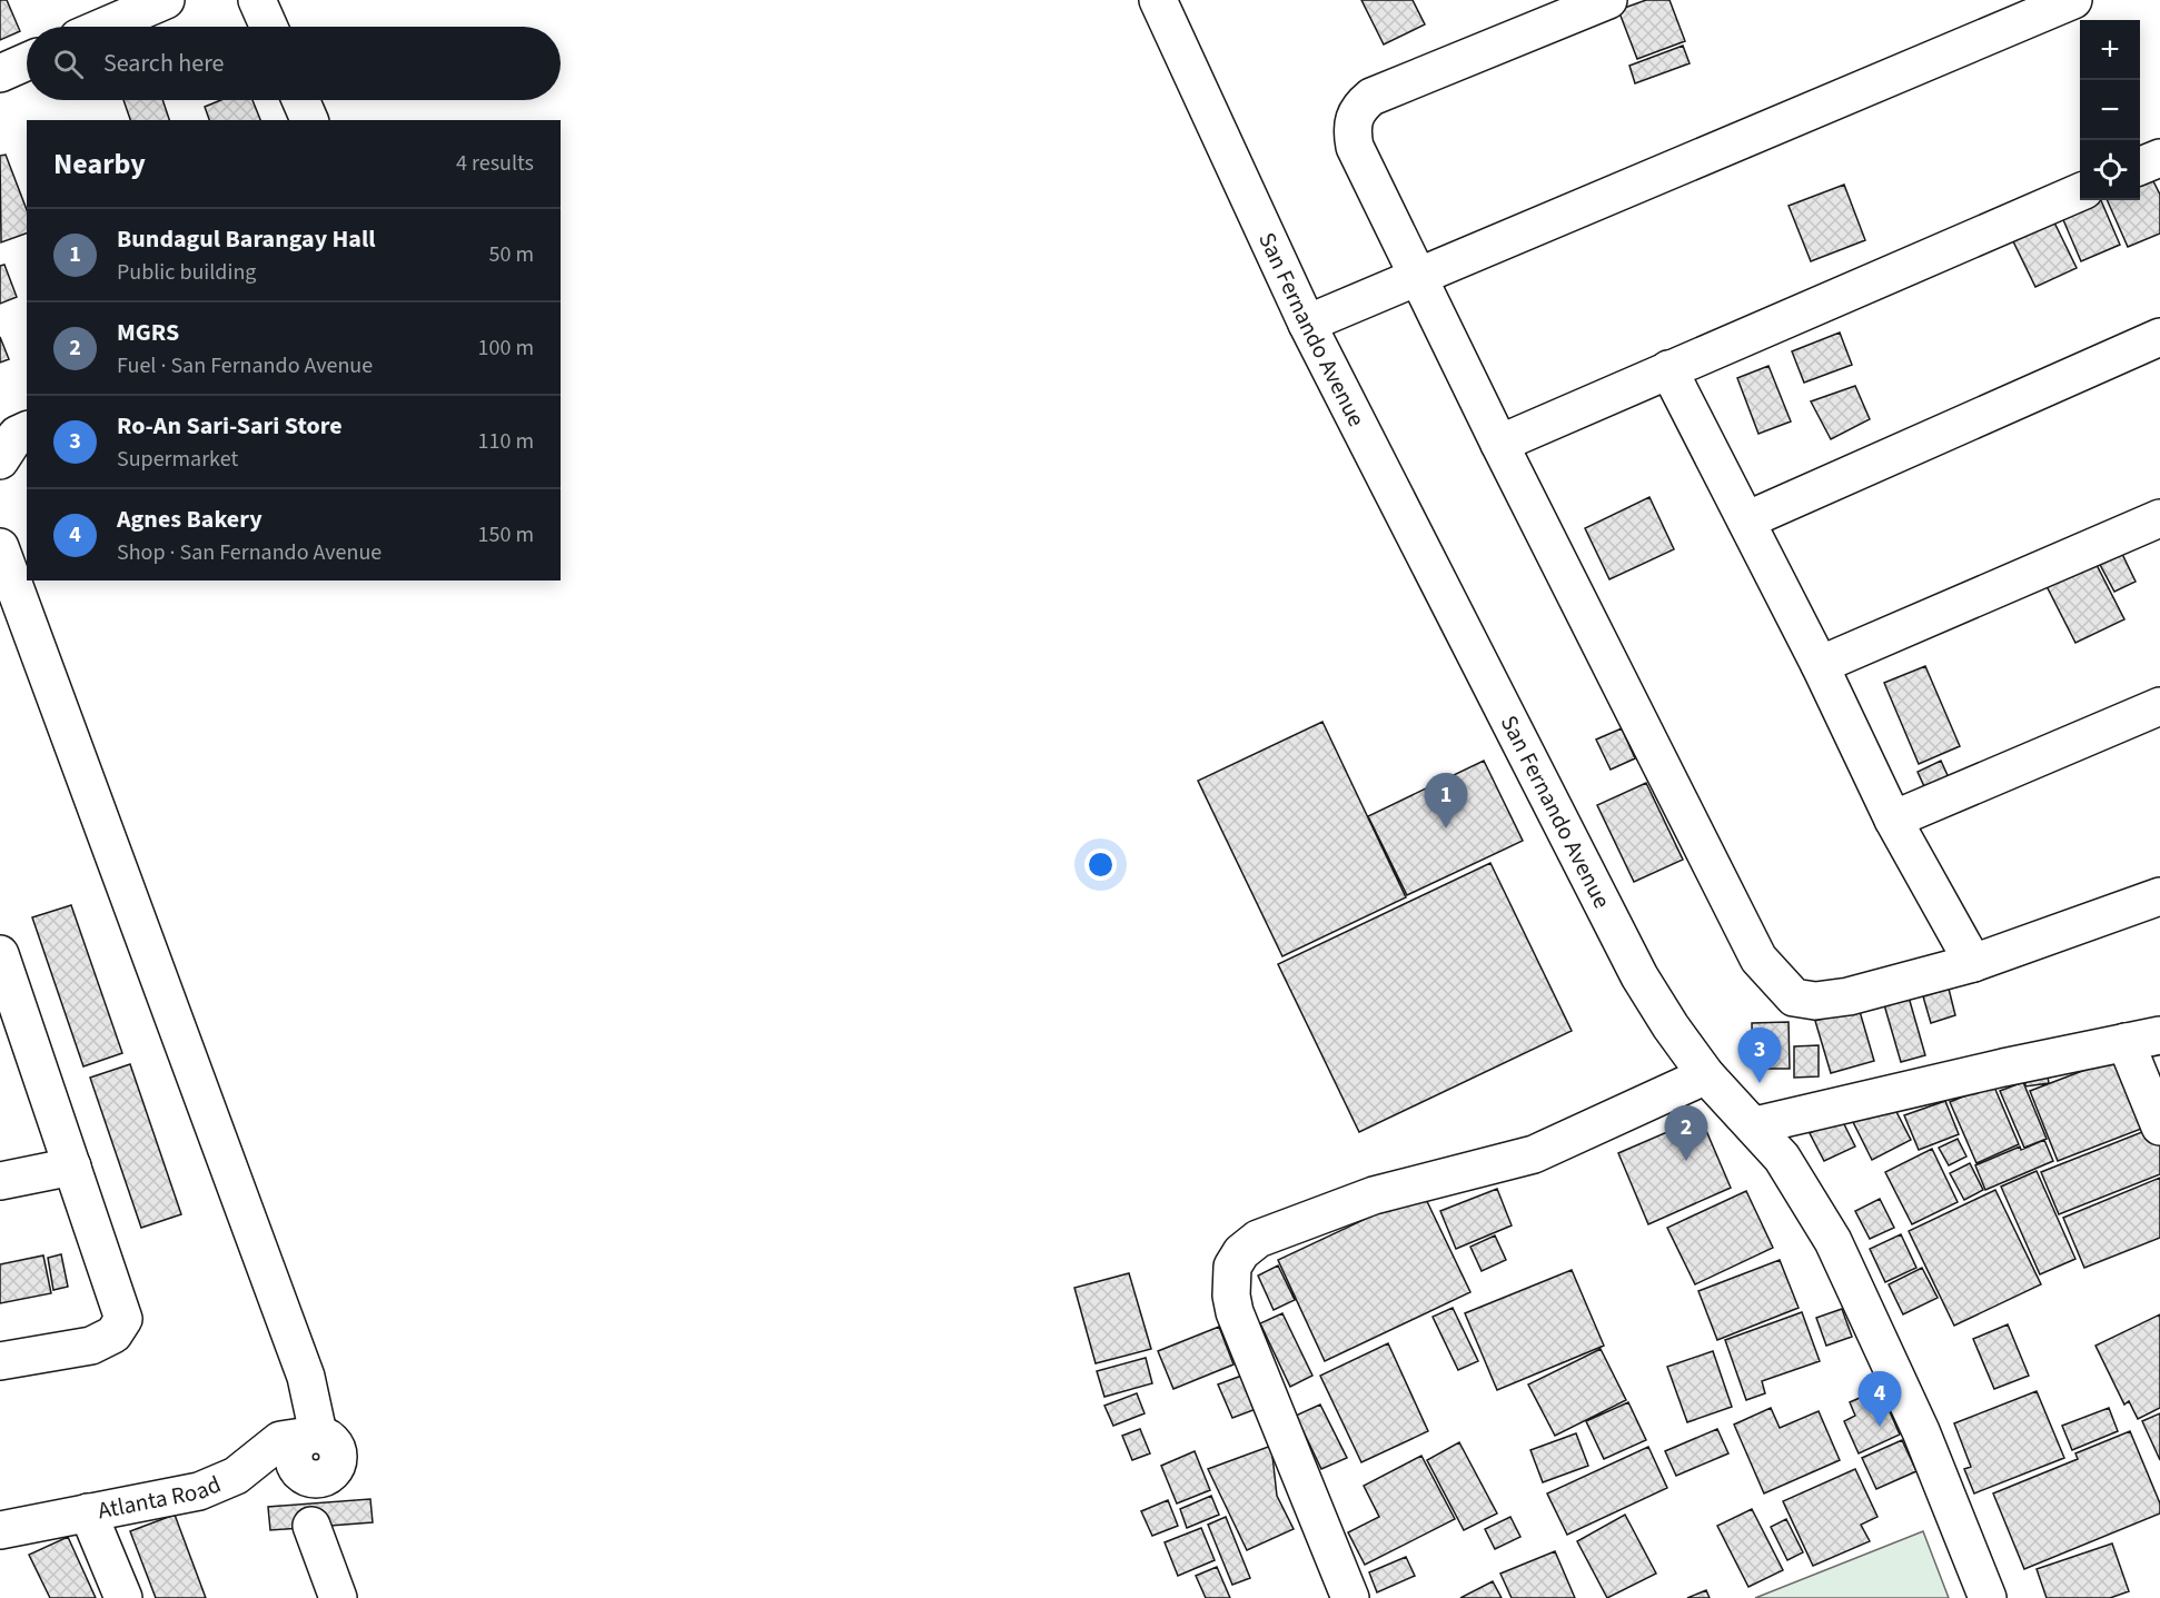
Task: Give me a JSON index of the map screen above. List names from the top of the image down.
{
  "streets": {
    "street": ["San Fernando Avenue", "Atlanta Road"]
  },
  "page": {
    "map_buttons": ["+", "−"],
    "search": "Search here",
    "heading": ["Nearby", "4 results"],
    "list": [
      {
        "mark": "1",
        "name": "Bundagul Barangay Hall",
        "note": "Public building",
        "value": "50 m"
      },
      {
        "mark": "2",
        "name": "MGRS",
        "note": "Fuel · San Fernando Avenue",
        "value": "100 m"
      },
      {
        "mark": "3",
        "name": "Ro-An Sari-Sari Store",
        "note": "Supermarket",
        "value": "110 m"
      },
      {
        "mark": "4",
        "name": "Agnes Bakery",
        "note": "Shop · San Fernando Avenue",
        "value": "150 m"
      }
    ],
    "pins": [
      "1",
      "3",
      "2",
      "4"
    ]
  }
}
